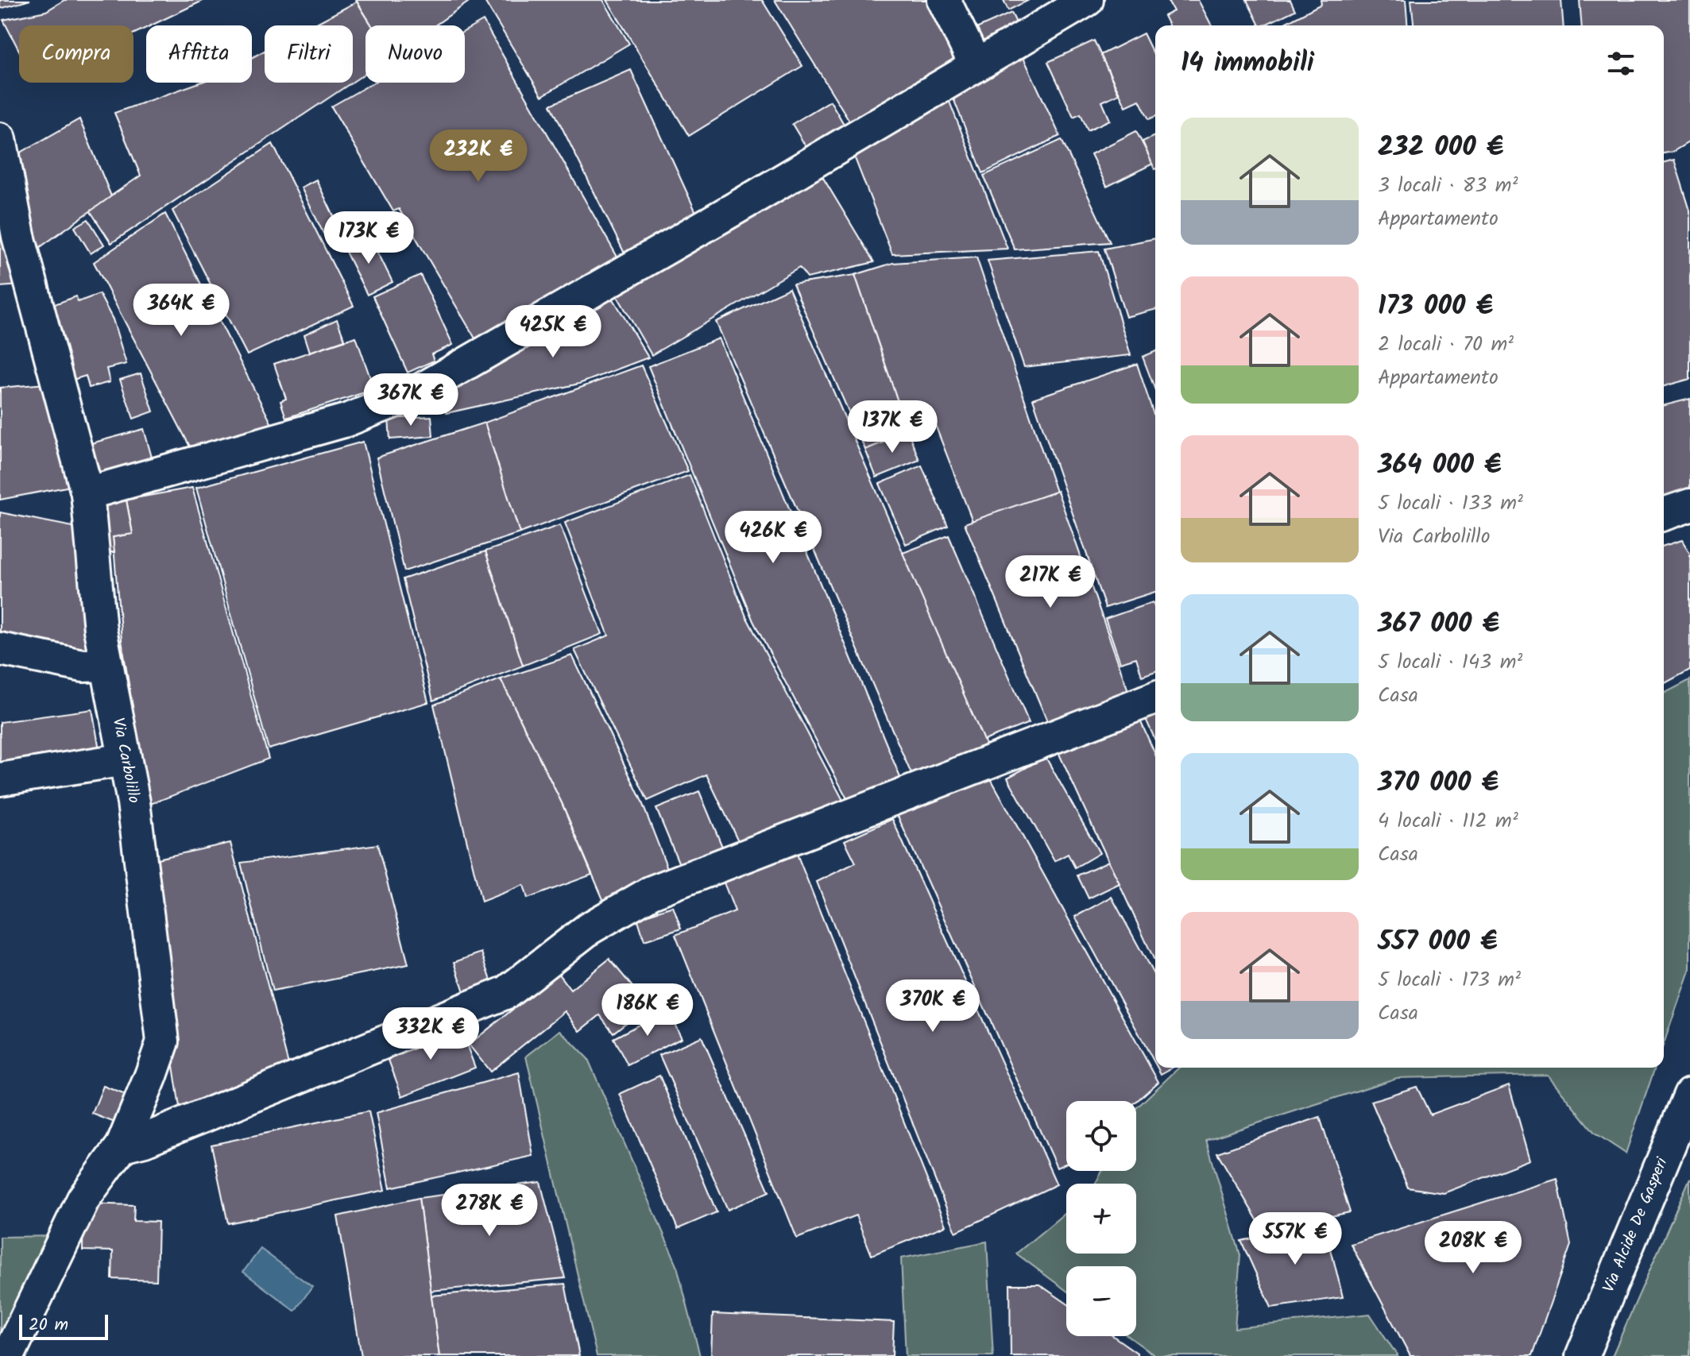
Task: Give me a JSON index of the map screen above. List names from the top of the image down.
{
  "streets": {
    "street": ["Via Carbolillo", "Via Alcide De Gasperi"]
  },
  "scale_bar": "20 m",
  "page": {
    "chip": [
      "Compra",
      "Affitta",
      "Filtri",
      "Nuovo"
    ],
    "heading": "14 immobili",
    "list": [
      {
        "name": "232 000 €",
        "note": "3 locali · 83 m² · Appartamento"
      },
      {
        "name": "173 000 €",
        "note": "2 locali · 70 m² · Appartamento"
      },
      {
        "name": "364 000 €",
        "note": "5 locali · 133 m² · Via Carbolillo"
      },
      {
        "name": "367 000 €",
        "note": "5 locali · 143 m² · Casa"
      },
      {
        "name": "370 000 €",
        "note": "4 locali · 112 m² · Casa"
      },
      {
        "name": "557 000 €",
        "note": "5 locali · 173 m² · Casa"
      }
    ],
    "price": [
      "232K €",
      "173K €",
      "364K €",
      "425K €",
      "367K €",
      "137K €",
      "426K €",
      "217K €",
      "370K €",
      "186K €",
      "332K €",
      "278K €",
      "557K €",
      "208K €"
    ],
    "map_buttons": ["+", "−"],
    "scale": "20 m"
  }
}
